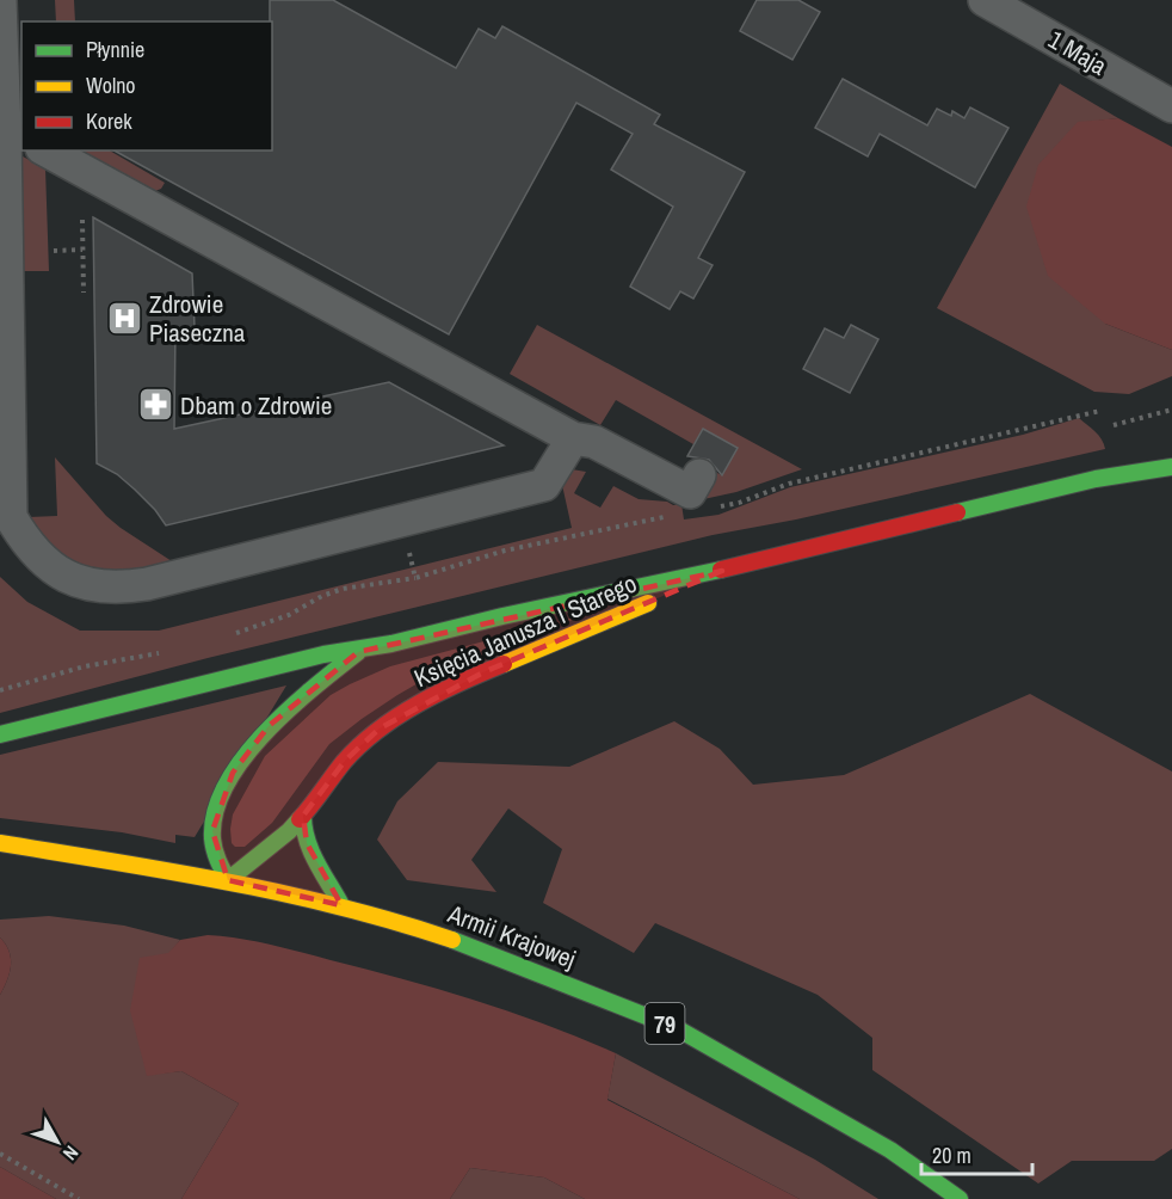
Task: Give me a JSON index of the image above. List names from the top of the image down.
{
  "streets": {
    "street": [
      "1 Maja",
      "Księcia Janusza I Starego",
      "Armii Krajowej",
      "79"
    ]
  },
  "crossings": [
    ["Księcia Janusza I Starego", "Armii Krajowej"]
  ],
  "places": {
    "hospital": ["Zdrowie Piaseczna"],
    "pharmacy": ["Dbam o Zdrowie"]
  },
  "legend": ["Płynnie", "Wolno", "Korek"],
  "scale_bar": "20 m",
  "north": "bottom right"
}
